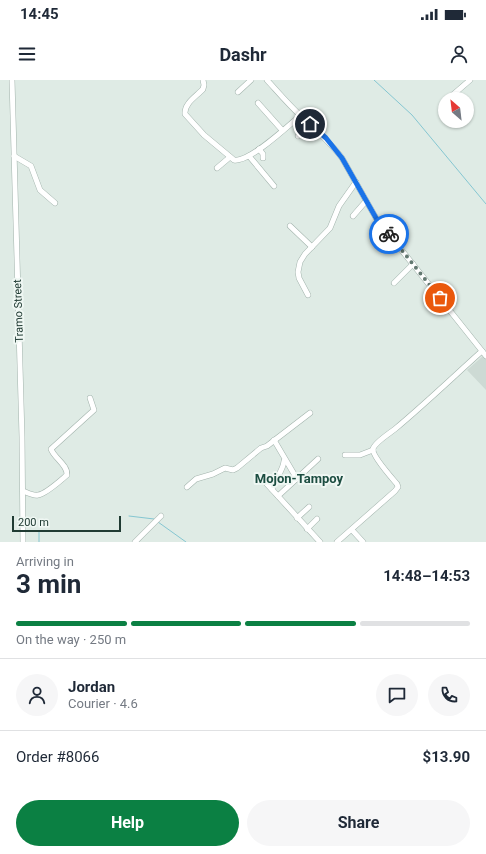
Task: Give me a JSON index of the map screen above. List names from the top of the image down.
{
  "streets": {
    "street": ["Tramo Street"]
  },
  "districts": ["Mojon-Tampoy"],
  "scale_bar": "200 m",
  "north": "top left",
  "page": {
    "status": "14:45",
    "header": "Dashr",
    "scale": "200 m",
    "heading": ["3 min", "Arriving in", "14:48–14:53"],
    "panel": [
      "Jordan",
      "Courier · 4.6",
      "Order #8066",
      "$13.90"
    ],
    "bar": "On the way · 250 m",
    "buttons": ["Help", "Share"]
  }
}
